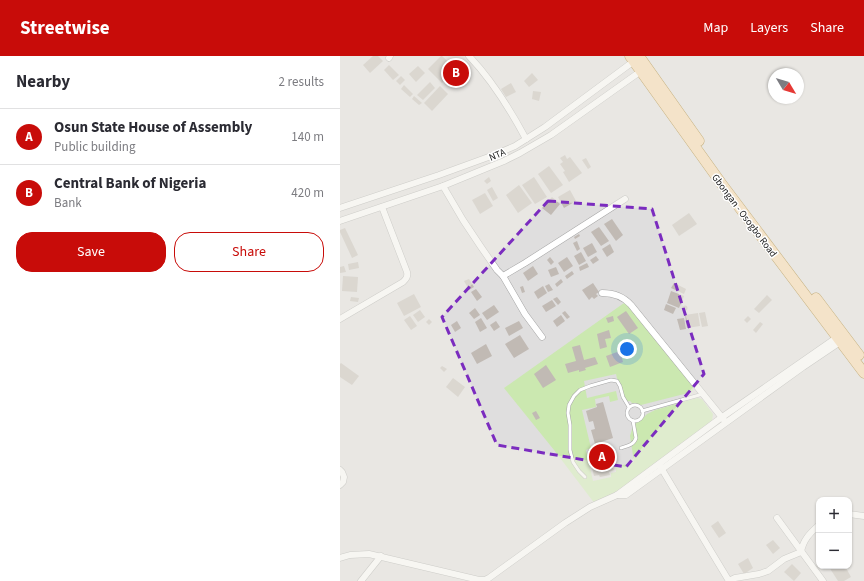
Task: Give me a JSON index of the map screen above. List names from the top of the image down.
{
  "streets": {
    "main road": ["Gbongan - Osogbo Road"],
    "street": ["NTA"]
  },
  "crossings": [
    ["NTA", "Gbongan - Osogbo Road"]
  ],
  "north": "bottom right",
  "page": {
    "header": "Streetwise",
    "nav": ["Map", "Layers", "Share"],
    "heading": ["Nearby", "2 results"],
    "pins": ["B", "A"],
    "list": [
      {
        "mark": "A",
        "name": "Osun State House of Assembly",
        "note": "Public building",
        "value": "140 m"
      },
      {
        "mark": "B",
        "name": "Central Bank of Nigeria",
        "note": "Bank",
        "value": "420 m"
      }
    ],
    "buttons": ["Save", "Share"],
    "map_buttons": ["+", "−"]
  }
}
